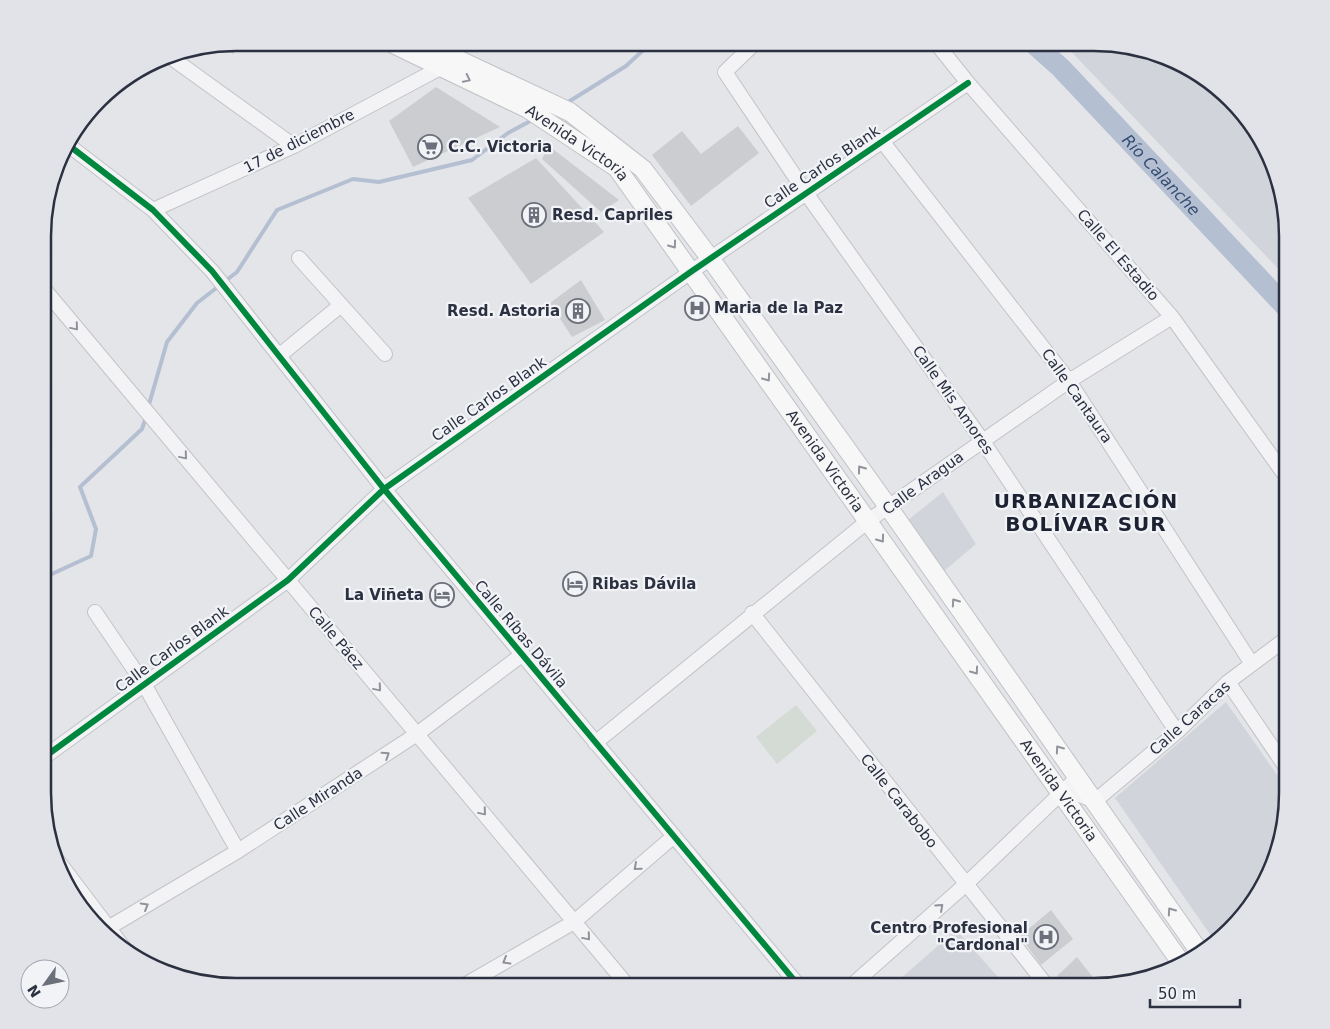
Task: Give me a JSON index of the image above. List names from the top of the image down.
{
  "streets": {
    "main road": ["Avenida Victoria"],
    "street": [
      "17 de diciembre",
      "Calle Carlos Blank",
      "Calle El Estadio",
      "Calle Cantaura",
      "Calle Mis Amores",
      "Calle Aragua",
      "Calle Ríbas Dávila",
      "Calle Páez",
      "Calle Caracas",
      "Calle Miranda",
      "Calle Carabobo"
    ]
  },
  "crossings": [
    ["17 de diciembre", "Avenida Victoria"],
    ["17 de diciembre", "Calle Ríbas Dávila"],
    ["Avenida Victoria", "Calle Carlos Blank"],
    ["Avenida Victoria", "Calle Aragua"],
    ["Avenida Victoria", "Calle Caracas"],
    ["Calle Carlos Blank", "Calle El Estadio"],
    ["Calle Carlos Blank", "Calle Cantaura"],
    ["Calle Carlos Blank", "Calle Mis Amores"],
    ["Calle Carlos Blank", "Calle Ríbas Dávila"],
    ["Calle Carlos Blank", "Calle Páez"],
    ["Calle El Estadio", "Calle Aragua"],
    ["Calle Cantaura", "Calle Aragua"],
    ["Calle Cantaura", "Calle Caracas"],
    ["Calle Mis Amores", "Calle Aragua"],
    ["Calle Mis Amores", "Calle Caracas"],
    ["Calle Aragua", "Calle Ríbas Dávila"],
    ["Calle Aragua", "Calle Carabobo"],
    ["Calle Ríbas Dávila", "Calle Miranda"],
    ["Calle Páez", "Calle Miranda"]
  ],
  "one_way": ["Calle Páez", "Calle Miranda"],
  "districts": ["URBANIZACIÓN BOLÍVAR SUR"],
  "water": ["Río Calanche"],
  "places": {
    "supermarket": ["C.C. Victoria"],
    "building": ["Resd. Capriles", "Resd. Astoria"],
    "hospital": ["Maria de la Paz", "Centro Profesional \"Cardonal\""],
    "hotel": ["Ribas Dávila", "La Viñeta"]
  },
  "scale_bar": "50 m",
  "north": "bottom left"
}
